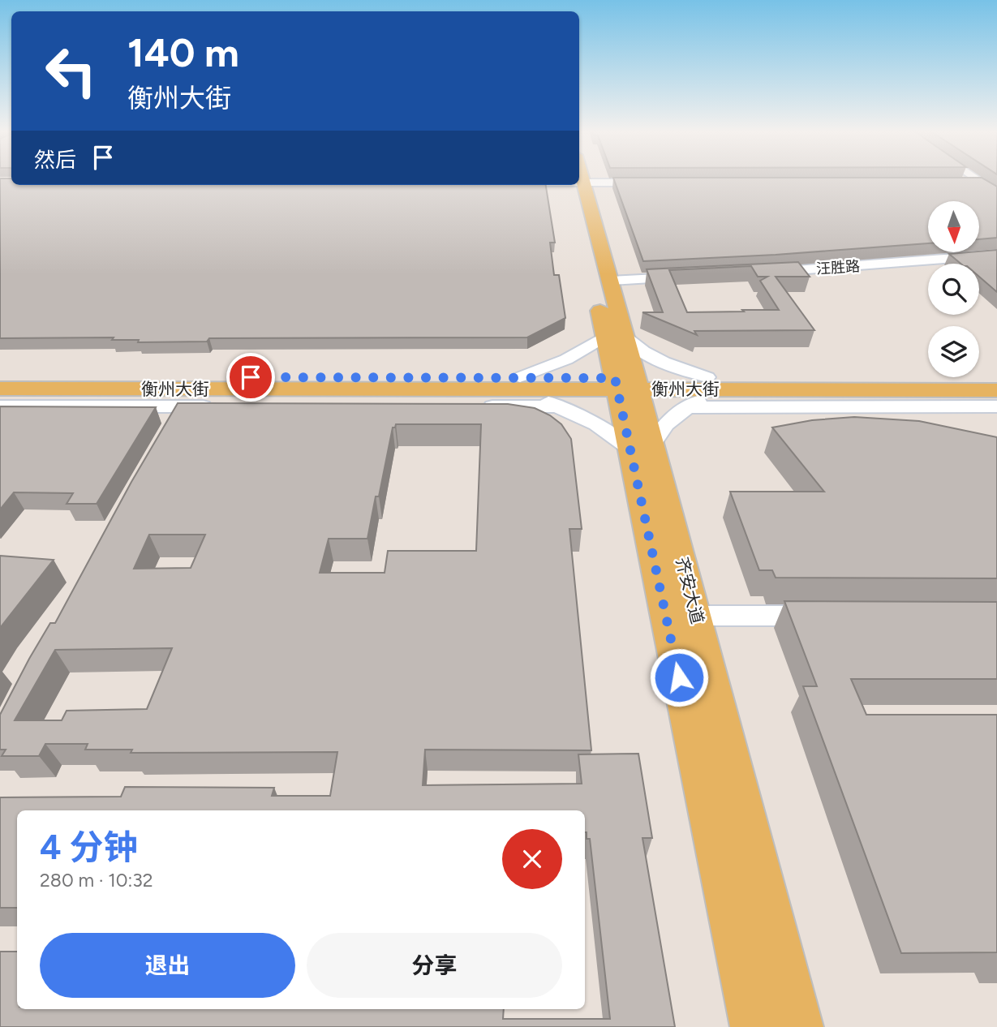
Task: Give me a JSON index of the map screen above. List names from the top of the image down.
{
  "streets": {
    "main road": ["衡州大街", "齐安大道"],
    "street": ["汪胜路"]
  },
  "crossings": [
    ["衡州大街", "齐安大道"]
  ],
  "north": "bottom",
  "page": {
    "turn": ["140 m", "衡州大街"],
    "then": "然后",
    "heading": ["4 分钟", "280 m · 10:32"],
    "buttons": ["退出", "分享"]
  }
}
